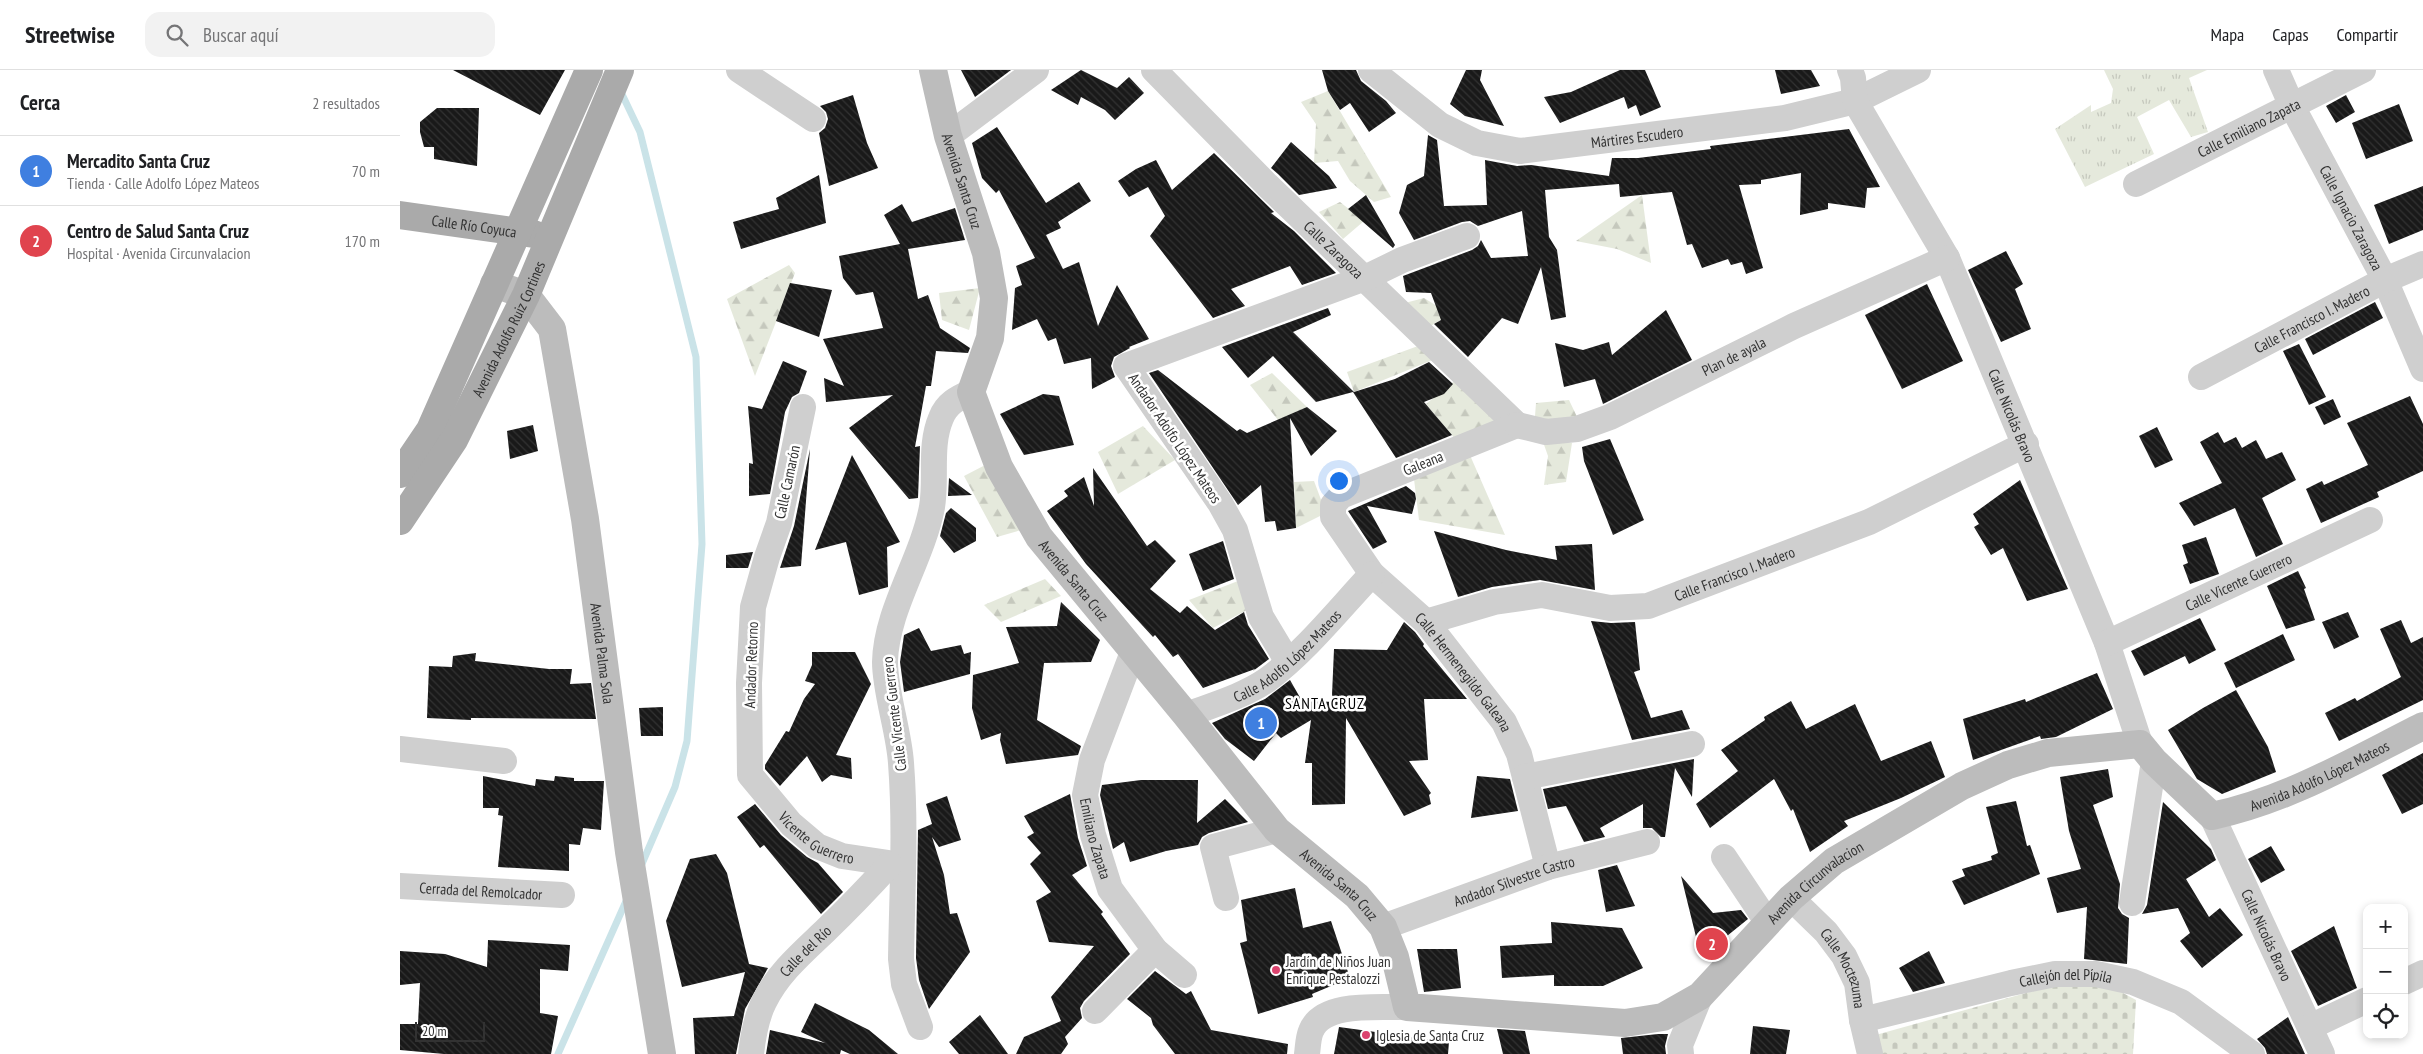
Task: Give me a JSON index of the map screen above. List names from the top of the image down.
{
  "streets": {
    "main road": ["Calle Río Coyuca", "Avenida Adolfo Ruiz Cortines"],
    "street": [
      "Calle Emiliano Zapata",
      "Mártires Escudero",
      "Avenida Santa Cruz",
      "Calle Ignacio Zaragoza",
      "Calle Zaragoza",
      "Calle Francisco I. Madero",
      "Plan de ayala",
      "Calle Nicolás Bravo",
      "Andador Adolfo López Mateos",
      "Galeana",
      "Calle Camarón",
      "Calle Vicente Guerrero",
      "Calle Adolfo López Mateos",
      "Avenida Palma Sola",
      "Andador Retorno",
      "Calle Hermenegildo Galeana",
      "Avenida Adolfo López Mateos",
      "Vicente Guerrero",
      "Emiliano Zapata",
      "Andador Silvestre Castro",
      "Avenida Circunvalacion",
      "Cerrada del Remolcador",
      "Calle del Río",
      "Calle Moctezuma",
      "Callejón del Pípila"
    ]
  },
  "crossings": [
    ["Calle Emiliano Zapata", "Calle Ignacio Zaragoza"],
    ["Mártires Escudero", "Calle Nicolás Bravo"],
    ["Avenida Santa Cruz", "Calle Vicente Guerrero"],
    ["Avenida Santa Cruz", "Calle Adolfo López Mateos"],
    ["Avenida Santa Cruz", "Emiliano Zapata"],
    ["Avenida Santa Cruz", "Andador Silvestre Castro"],
    ["Avenida Santa Cruz", "Avenida Circunvalacion"],
    ["Calle Ignacio Zaragoza", "Calle Francisco I. Madero"],
    ["Calle Río Coyuca", "Avenida Adolfo Ruiz Cortines"],
    ["Calle Zaragoza", "Plan de ayala"],
    ["Calle Zaragoza", "Andador Adolfo López Mateos"],
    ["Calle Zaragoza", "Galeana"],
    ["Calle Francisco I. Madero", "Calle Nicolás Bravo"],
    ["Calle Francisco I. Madero", "Calle Hermenegildo Galeana"],
    ["Avenida Adolfo Ruiz Cortines", "Avenida Palma Sola"],
    ["Plan de ayala", "Calle Nicolás Bravo"],
    ["Plan de ayala", "Galeana"],
    ["Calle Nicolás Bravo", "Calle Vicente Guerrero"],
    ["Calle Nicolás Bravo", "Avenida Adolfo López Mateos"],
    ["Calle Nicolás Bravo", "Avenida Circunvalacion"],
    ["Andador Adolfo López Mateos", "Calle Adolfo López Mateos"],
    ["Galeana", "Calle Hermenegildo Galeana"],
    ["Calle Camarón", "Andador Retorno"],
    ["Calle Vicente Guerrero", "Vicente Guerrero"],
    ["Calle Vicente Guerrero", "Calle del Río"],
    ["Calle Adolfo López Mateos", "Calle Hermenegildo Galeana"],
    ["Andador Retorno", "Vicente Guerrero"],
    ["Calle Hermenegildo Galeana", "Andador Silvestre Castro"],
    ["Vicente Guerrero", "Calle del Río"],
    ["Avenida Circunvalacion", "Calle Moctezuma"],
    ["Calle Moctezuma", "Callejón del Pípila"]
  ],
  "districts": ["SANTA CRUZ"],
  "places": ["Jardín de Niños Juan Enrique Pestalozzi", "Iglesia de Santa Cruz"],
  "scale_bar": "20 m",
  "page": {
    "header": "Streetwise",
    "search": "Buscar aquí",
    "nav": ["Mapa", "Capas", "Compartir"],
    "heading": ["Cerca", "2 resultados"],
    "list": [
      {
        "mark": "1",
        "name": "Mercadito Santa Cruz",
        "note": "Tienda · Calle Adolfo López Mateos",
        "value": "70 m"
      },
      {
        "mark": "2",
        "name": "Centro de Salud Santa Cruz",
        "note": "Hospital · Avenida Circunvalacion",
        "value": "170 m"
      }
    ],
    "pins": ["1", "2"],
    "map_buttons": ["+", "−"],
    "scale": "20 m"
  }
}
